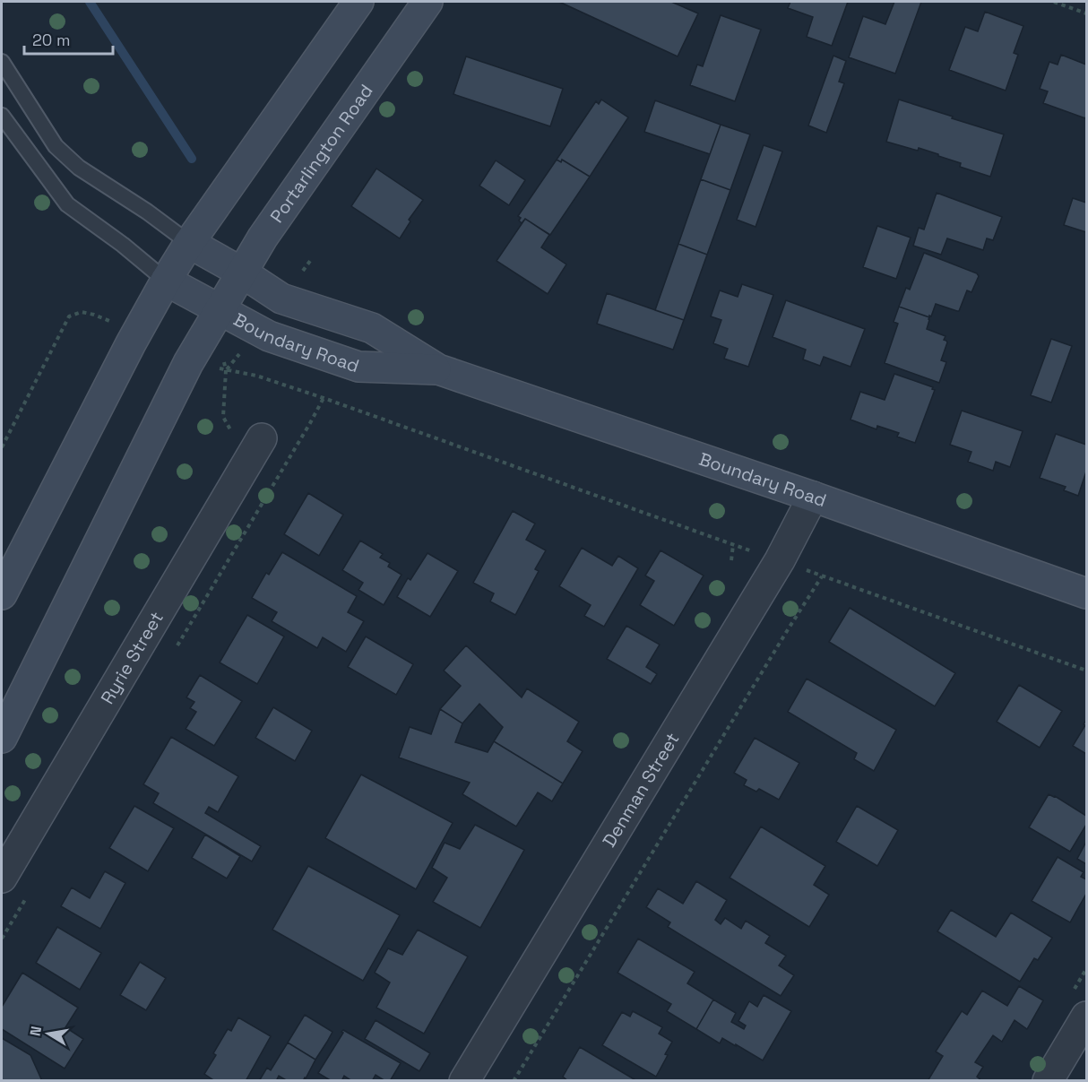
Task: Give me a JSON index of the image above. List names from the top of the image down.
{
  "streets": {
    "main road": ["Portarlington Road", "Boundary Road"],
    "street": ["Ryrie Street", "Denman Street"]
  },
  "crossings": [
    ["Portarlington Road", "Boundary Road"],
    ["Boundary Road", "Denman Street"]
  ],
  "scale_bar": "20 m",
  "north": "left"
}
